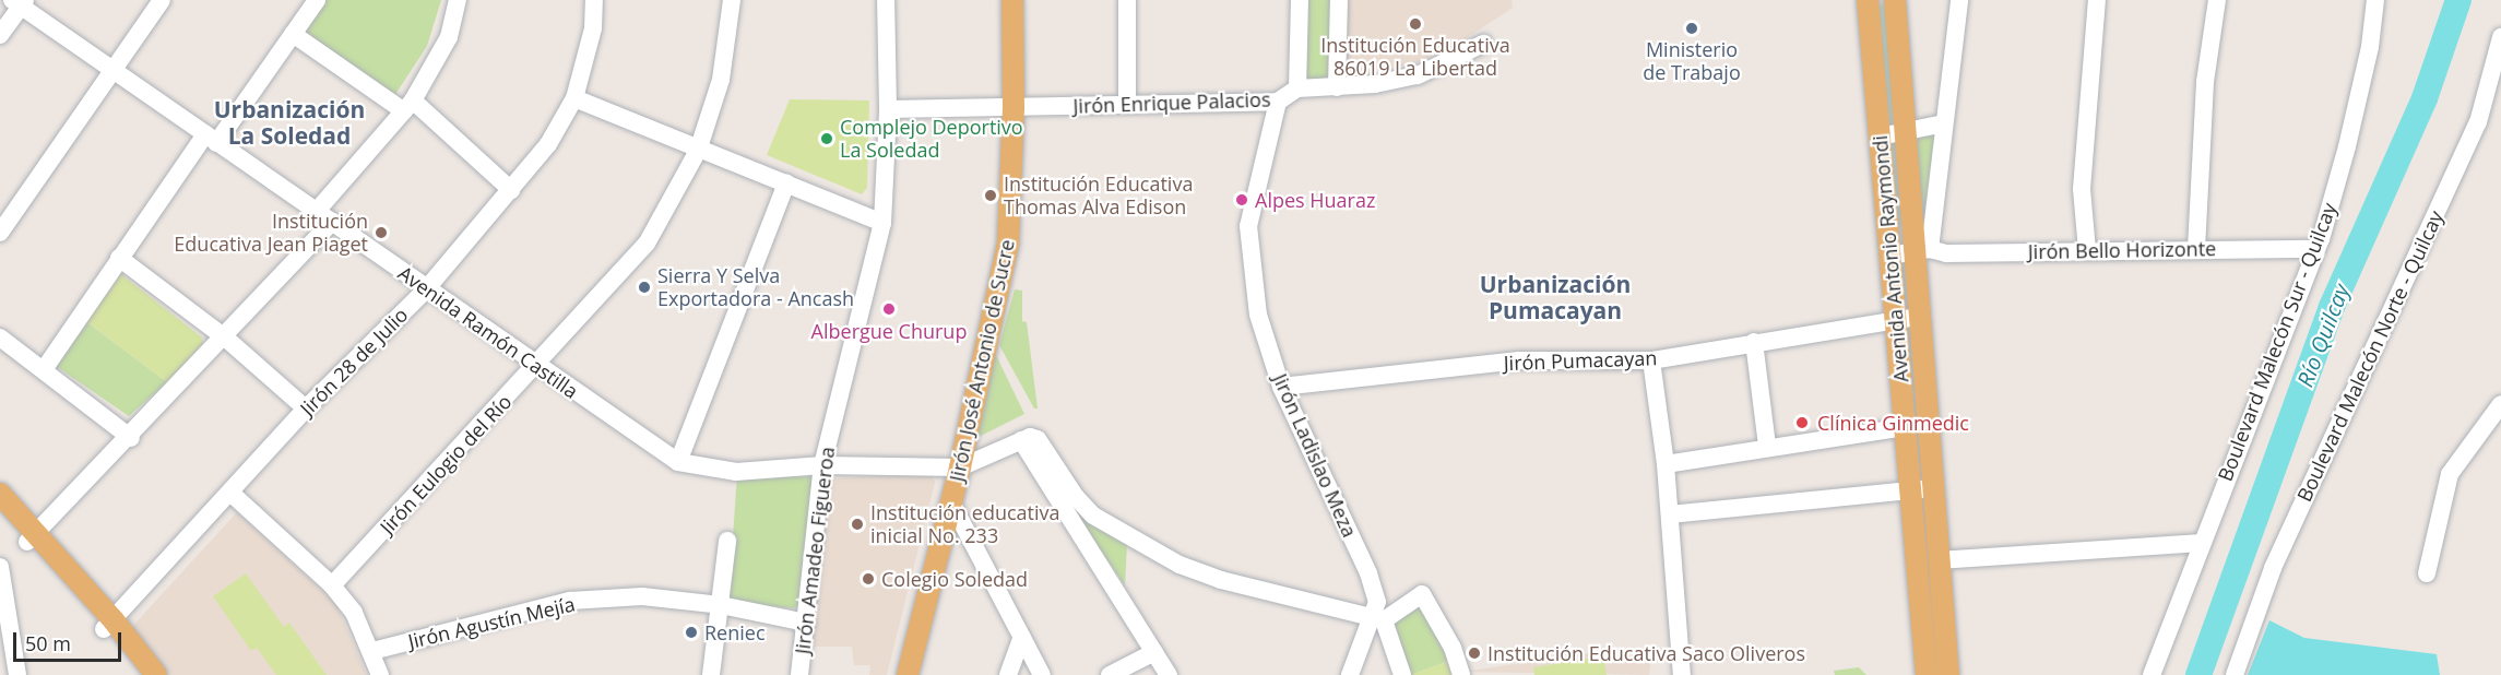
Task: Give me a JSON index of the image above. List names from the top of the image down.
{
  "streets": {
    "main road": ["Avenida Antonio Raymondi", "Jirón José Antonio de Sucre"],
    "street": [
      "Jirón Enrique Palacios",
      "Jirón Bello Horizonte",
      "Avenida Ramón Castilla",
      "Boulevard Malecón Sur - Quilcay",
      "Boulevard Malecón Norte - Quilcay",
      "Jirón Pumacayan",
      "Jirón 28 de Julio",
      "Jirón Ladislao Meza",
      "Jirón Eulogio del Río",
      "Jirón Amadeo Figueroa",
      "Jirón Agustín Mejía"
    ]
  },
  "crossings": [
    ["Jirón Enrique Palacios", "Jirón José Antonio de Sucre"],
    ["Jirón Enrique Palacios", "Jirón Ladislao Meza"],
    ["Jirón Enrique Palacios", "Jirón Amadeo Figueroa"],
    ["Jirón Bello Horizonte", "Avenida Antonio Raymondi"],
    ["Jirón Bello Horizonte", "Boulevard Malecón Sur - Quilcay"],
    ["Avenida Antonio Raymondi", "Jirón Pumacayan"],
    ["Avenida Ramón Castilla", "Jirón José Antonio de Sucre"],
    ["Avenida Ramón Castilla", "Jirón 28 de Julio"],
    ["Avenida Ramón Castilla", "Jirón Eulogio del Río"],
    ["Avenida Ramón Castilla", "Jirón Amadeo Figueroa"],
    ["Jirón Pumacayan", "Jirón Ladislao Meza"],
    ["Jirón Amadeo Figueroa", "Jirón Agustín Mejía"]
  ],
  "districts": ["Urbanización La Soledad", "Urbanización Pumacayan"],
  "water": ["Río Quilcay"],
  "places": [
    "Institución Educativa 86019 La Libertad",
    "Ministerio de Trabajo",
    "Complejo Deportivo La Soledad",
    "Institución Educativa Thomas Alva Edison",
    "Alpes Huaraz",
    "Institución Educativa Jean Piaget",
    "Sierra Y Selva Exportadora - Ancash",
    "Albergue Churup",
    "Clínica Ginmedic",
    "Institución educativa inicial No. 233",
    "Colegio Soledad",
    "Reniec",
    "Institución Educativa Saco Oliveros"
  ],
  "scale_bar": "50 m"
}
